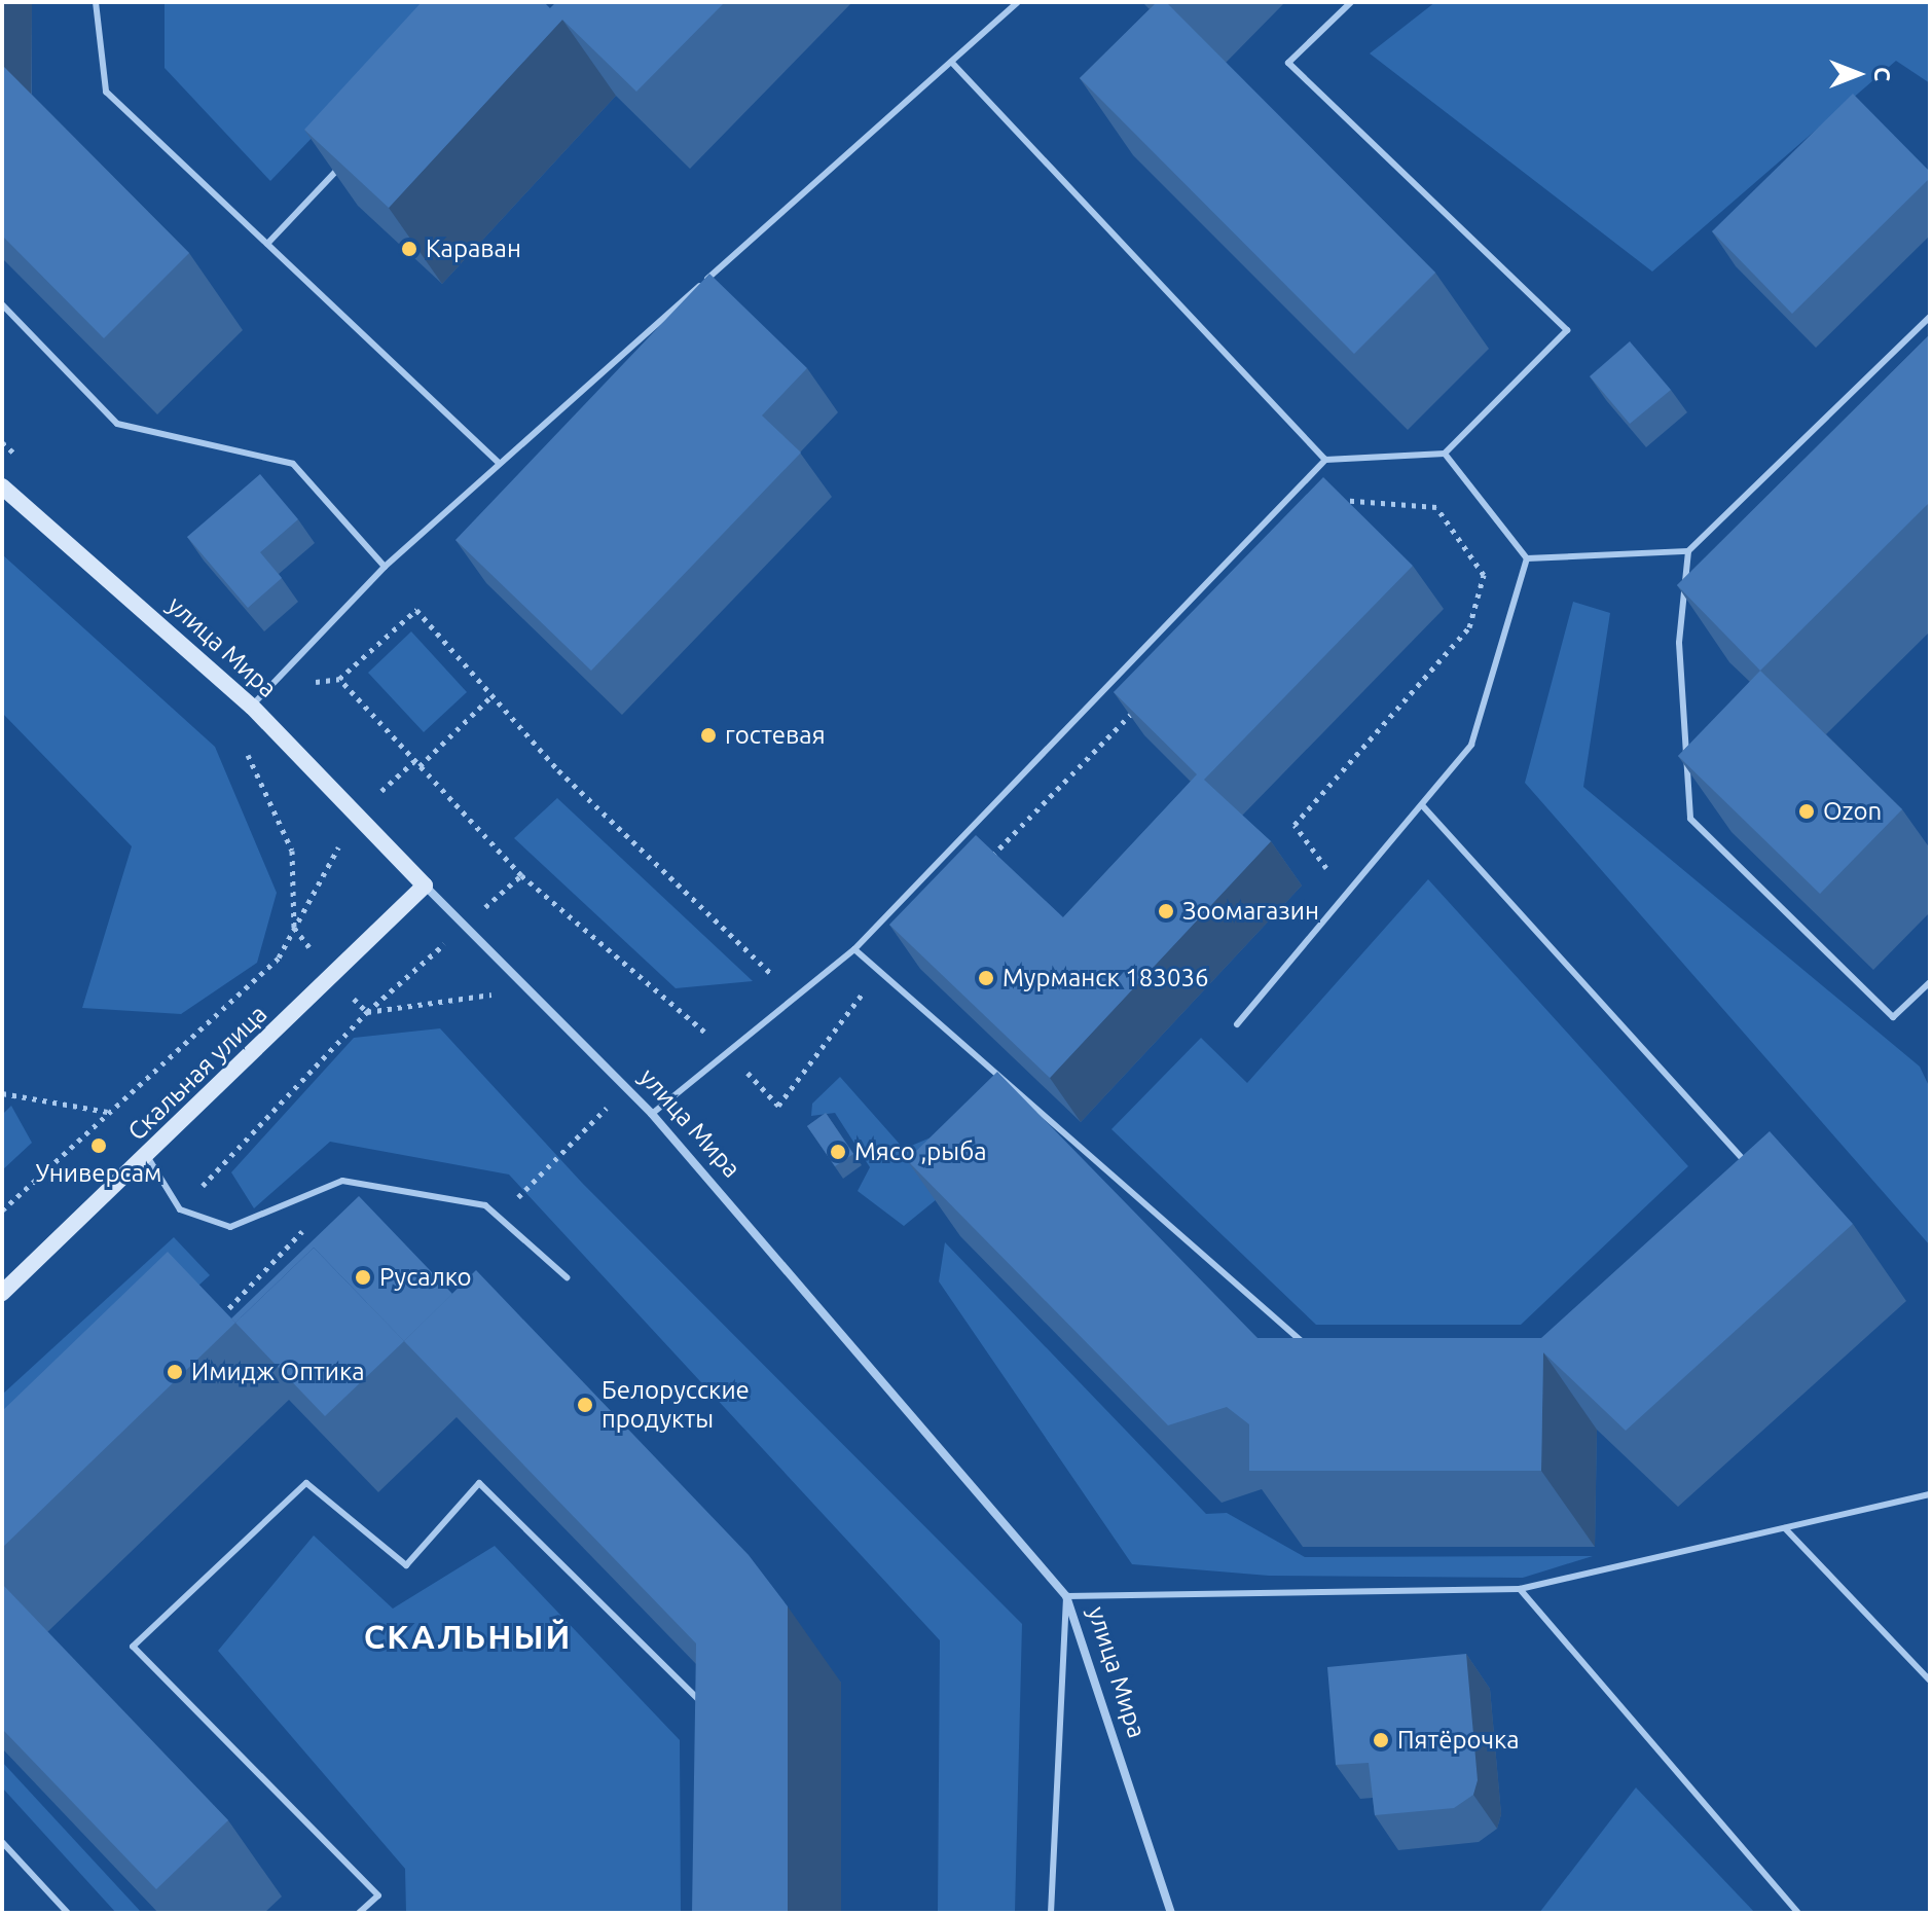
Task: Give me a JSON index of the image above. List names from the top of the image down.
{
  "streets": {
    "street": ["улица Мира", "Скальная улица"]
  },
  "crossings": [
    ["улица Мира", "Скальная улица"]
  ],
  "districts": ["СКАЛЬНЫЙ"],
  "places": [
    "Караван",
    "гостевая",
    "Ozon",
    "Зоомагазин",
    "Мурманск 183036",
    "Универсам",
    "Мясо ,рыба",
    "Русалко",
    "Имидж Оптика",
    "Белорусские продукты",
    "Пятёрочка"
  ],
  "north": "right"
}
